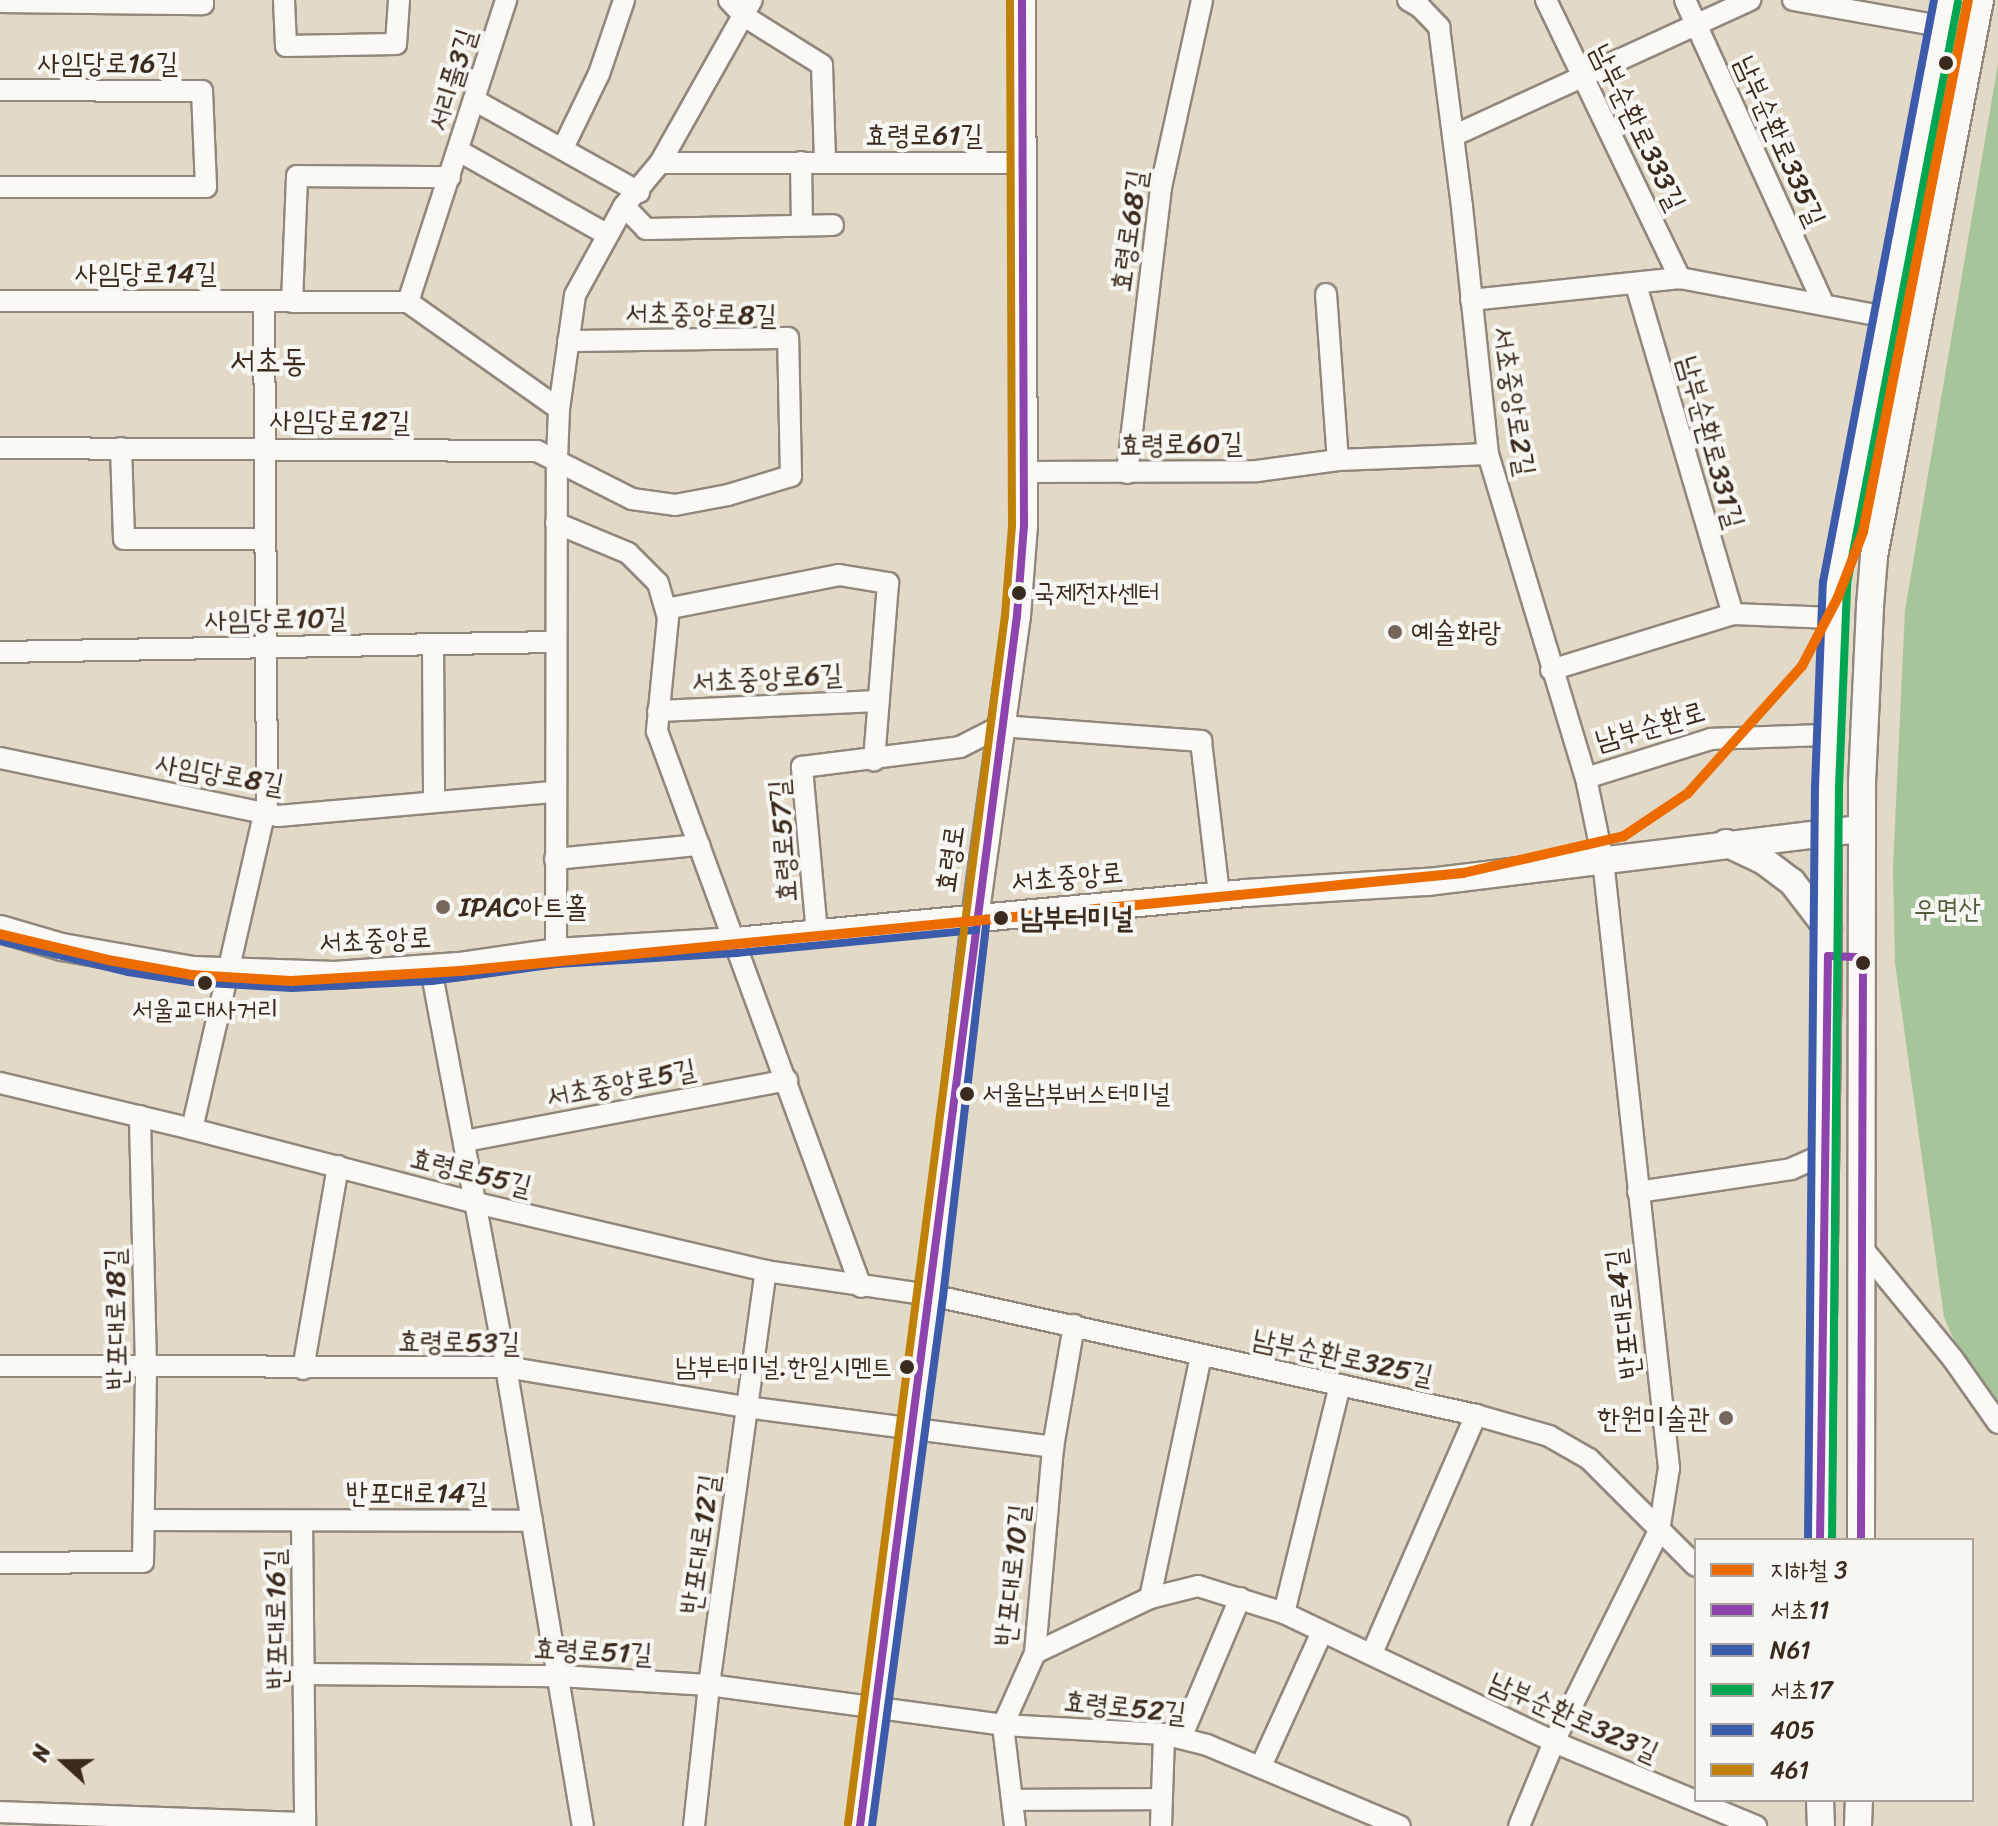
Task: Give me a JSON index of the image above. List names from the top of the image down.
{
  "streets": {
    "main road": ["효령로", "서초중앙로"],
    "street": [
      "사임당로16길",
      "서리풀3길",
      "남부순환로333길",
      "효령로61길",
      "남부순환로335길",
      "효령로68길",
      "사임당로14길",
      "서초중앙로8길",
      "서초중앙로2길",
      "사임당로12길",
      "남부순환로331길",
      "효령로60길",
      "사임당로10길",
      "서초중앙로6길",
      "남부순환로",
      "사임당로8길",
      "효령로57길",
      "서초중앙로5길",
      "효령로55길",
      "반포대로4길",
      "반포대로18길",
      "효령로53길",
      "남부순환로325길",
      "반포대로14길",
      "반포대로12길",
      "반포대로10길",
      "반포대로16길",
      "효령로51길",
      "효령로52길",
      "남부순환로323길"
    ]
  },
  "crossings": [
    ["서리풀3길", "사임당로14길"],
    ["효령로61길", "효령로"],
    ["효령로68길", "효령로60길"],
    ["서초중앙로8길", "사임당로12길"],
    ["서초중앙로2길", "효령로60길"],
    ["서초중앙로2길", "남부순환로"],
    ["서초중앙로2길", "서초중앙로"],
    ["서초중앙로2길", "반포대로4길"],
    ["효령로60길", "효령로"],
    ["서초중앙로6길", "서초중앙로"],
    ["효령로57길", "효령로"],
    ["효령로57길", "서초중앙로"],
    ["효령로", "서초중앙로"],
    ["효령로", "효령로55길"],
    ["효령로", "효령로53길"],
    ["효령로", "남부순환로325길"],
    ["효령로", "효령로51길"],
    ["효령로", "효령로52길"],
    ["서초중앙로", "반포대로4길"],
    ["서초중앙로", "반포대로14길"],
    ["서초중앙로5길", "반포대로14길"],
    ["효령로55길", "반포대로18길"],
    ["효령로55길", "남부순환로325길"],
    ["효령로55길", "반포대로14길"],
    ["효령로55길", "반포대로12길"],
    ["반포대로4길", "남부순환로325길"],
    ["반포대로4길", "남부순환로323길"],
    ["반포대로18길", "효령로53길"],
    ["반포대로18길", "반포대로16길"],
    ["효령로53길", "반포대로14길"],
    ["효령로53길", "반포대로12길"],
    ["남부순환로325길", "반포대로10길"],
    ["반포대로14길", "반포대로16길"],
    ["반포대로14길", "효령로51길"],
    ["반포대로12길", "효령로51길"],
    ["반포대로10길", "효령로52길"],
    ["반포대로10길", "남부순환로323길"],
    ["반포대로16길", "효령로51길"],
    ["효령로51길", "효령로52길"]
  ],
  "districts": ["서초동"],
  "parks": ["우면산"],
  "places": [
    "국제전자센터",
    "예술화랑",
    "IPAC아트홀",
    "남부터미널",
    "서울교대사거리",
    "서울남부버스터미널",
    "남부터미널.한일시멘트",
    "한원미술관"
  ],
  "lines": [
    "metro line 3",
    "transit line 서초11",
    "transit line 405",
    "transit line 461",
    "transit line 서초17",
    "transit line N61"
  ],
  "legend": [
    "지하철 3",
    "서초11",
    "N61",
    "서초17",
    "405",
    "461"
  ],
  "north": "left"
}
